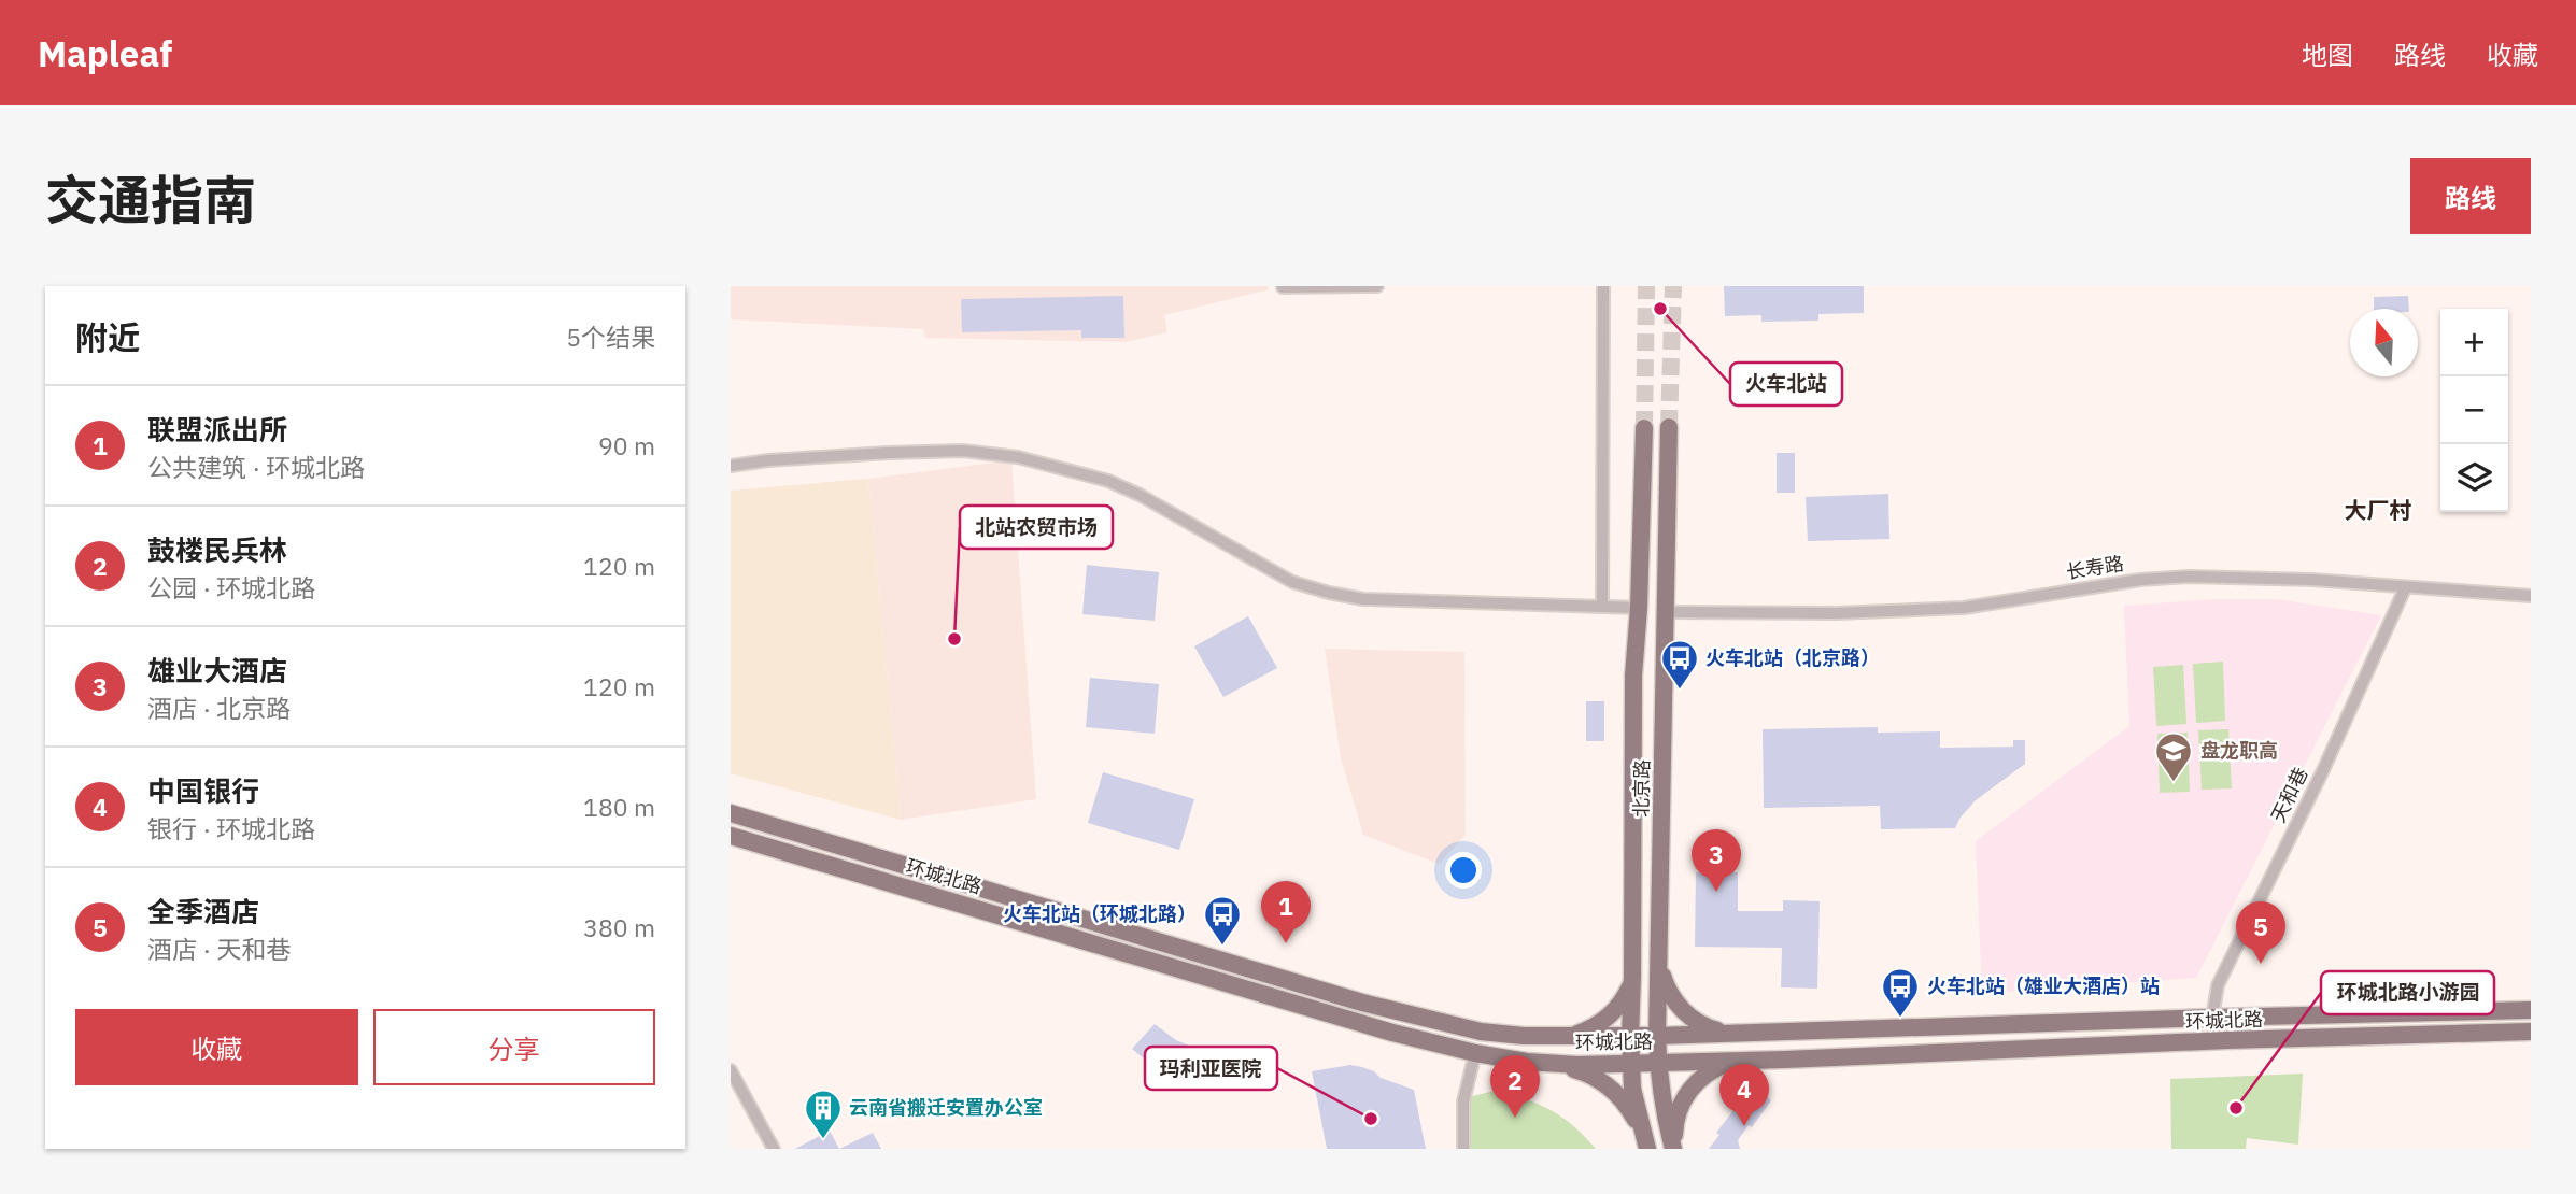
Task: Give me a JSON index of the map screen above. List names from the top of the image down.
{
  "streets": {
    "main road": ["北京路", "环城北路"],
    "street": ["长寿路", "天和巷"]
  },
  "crossings": [
    ["长寿路", "北京路"],
    ["长寿路", "天和巷"],
    ["北京路", "环城北路"],
    ["天和巷", "环城北路"]
  ],
  "districts": ["大厂村"],
  "places": {
    "other": [
      "火车北站",
      "北站农贸市场",
      "环城北路小游园",
      "玛利亚医院"
    ],
    "bus stop": ["火车北站（北京路）", "火车北站（环城北路）", "火车北站（雄业大酒店）站"],
    "school or university": ["盘龙职高"],
    "building": ["云南省搬迁安置办公室"]
  },
  "north": "top",
  "page": {
    "header": "Mapleaf",
    "nav": ["地图", "路线", "收藏"],
    "title": "交通指南",
    "buttons": [
      "路线",
      ["收藏", "分享"]
    ],
    "heading": ["附近", "5个结果"],
    "map_buttons": ["+", "−"],
    "list": [
      {
        "mark": "1",
        "name": "联盟派出所",
        "note": "公共建筑 · 环城北路",
        "value": "90 m"
      },
      {
        "mark": "2",
        "name": "鼓楼民兵林",
        "note": "公园 · 环城北路",
        "value": "120 m"
      },
      {
        "mark": "3",
        "name": "雄业大酒店",
        "note": "酒店 · 北京路",
        "value": "120 m"
      },
      {
        "mark": "4",
        "name": "中国银行",
        "note": "银行 · 环城北路",
        "value": "180 m"
      },
      {
        "mark": "5",
        "name": "全季酒店",
        "note": "酒店 · 天和巷",
        "value": "380 m"
      }
    ],
    "pins": [
      "3",
      "1",
      "5",
      "2",
      "4"
    ]
  }
}
